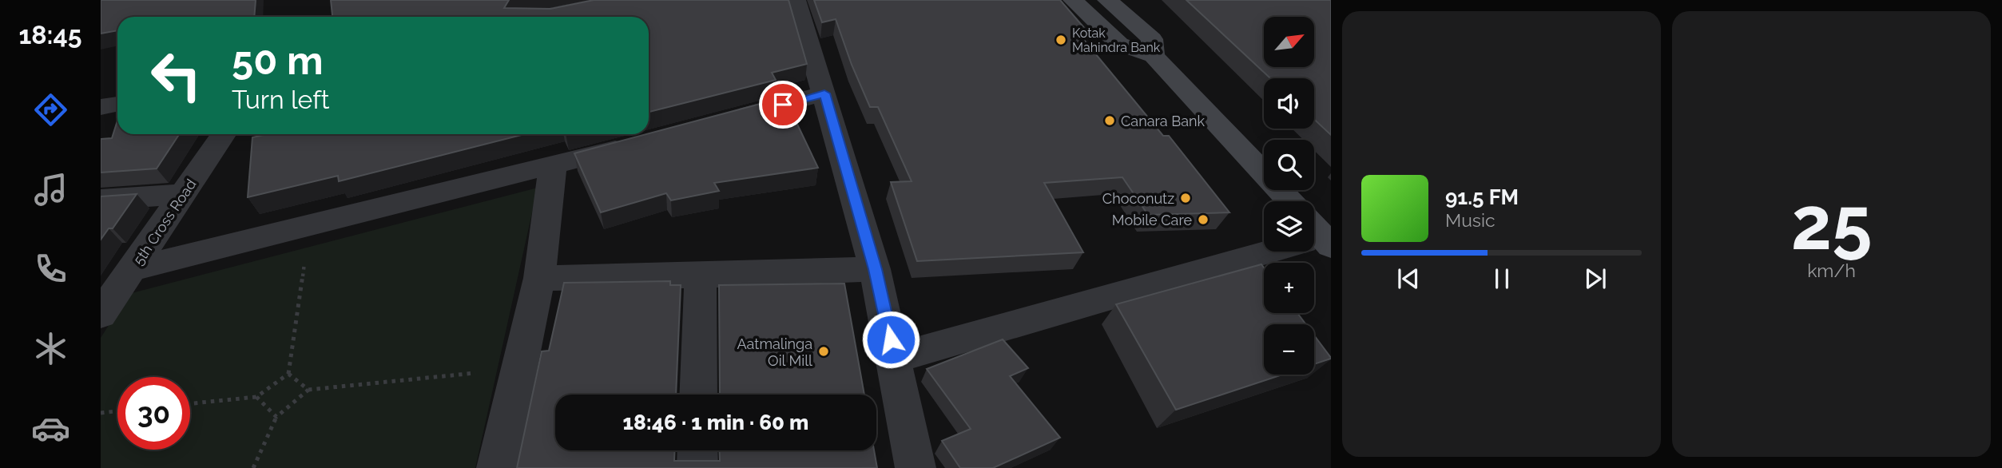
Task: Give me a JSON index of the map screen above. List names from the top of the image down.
{
  "streets": {
    "street": ["5th Cross Road"]
  },
  "places": [
    "Kotak Mahindra Bank",
    "Canara Bank",
    "Choconutz",
    "Mobile Care",
    "Aatmalinga Oil Mill"
  ],
  "north": "top right",
  "page": {
    "tabs": "18:45",
    "tile": ["25", "km/h"],
    "map_buttons": ["+", "−"],
    "turn": ["50 m", "Turn left"],
    "song": ["91.5 FM", "Music"],
    "limit": "30",
    "trip": "18:46 · 1 min · 60 m"
  }
}
